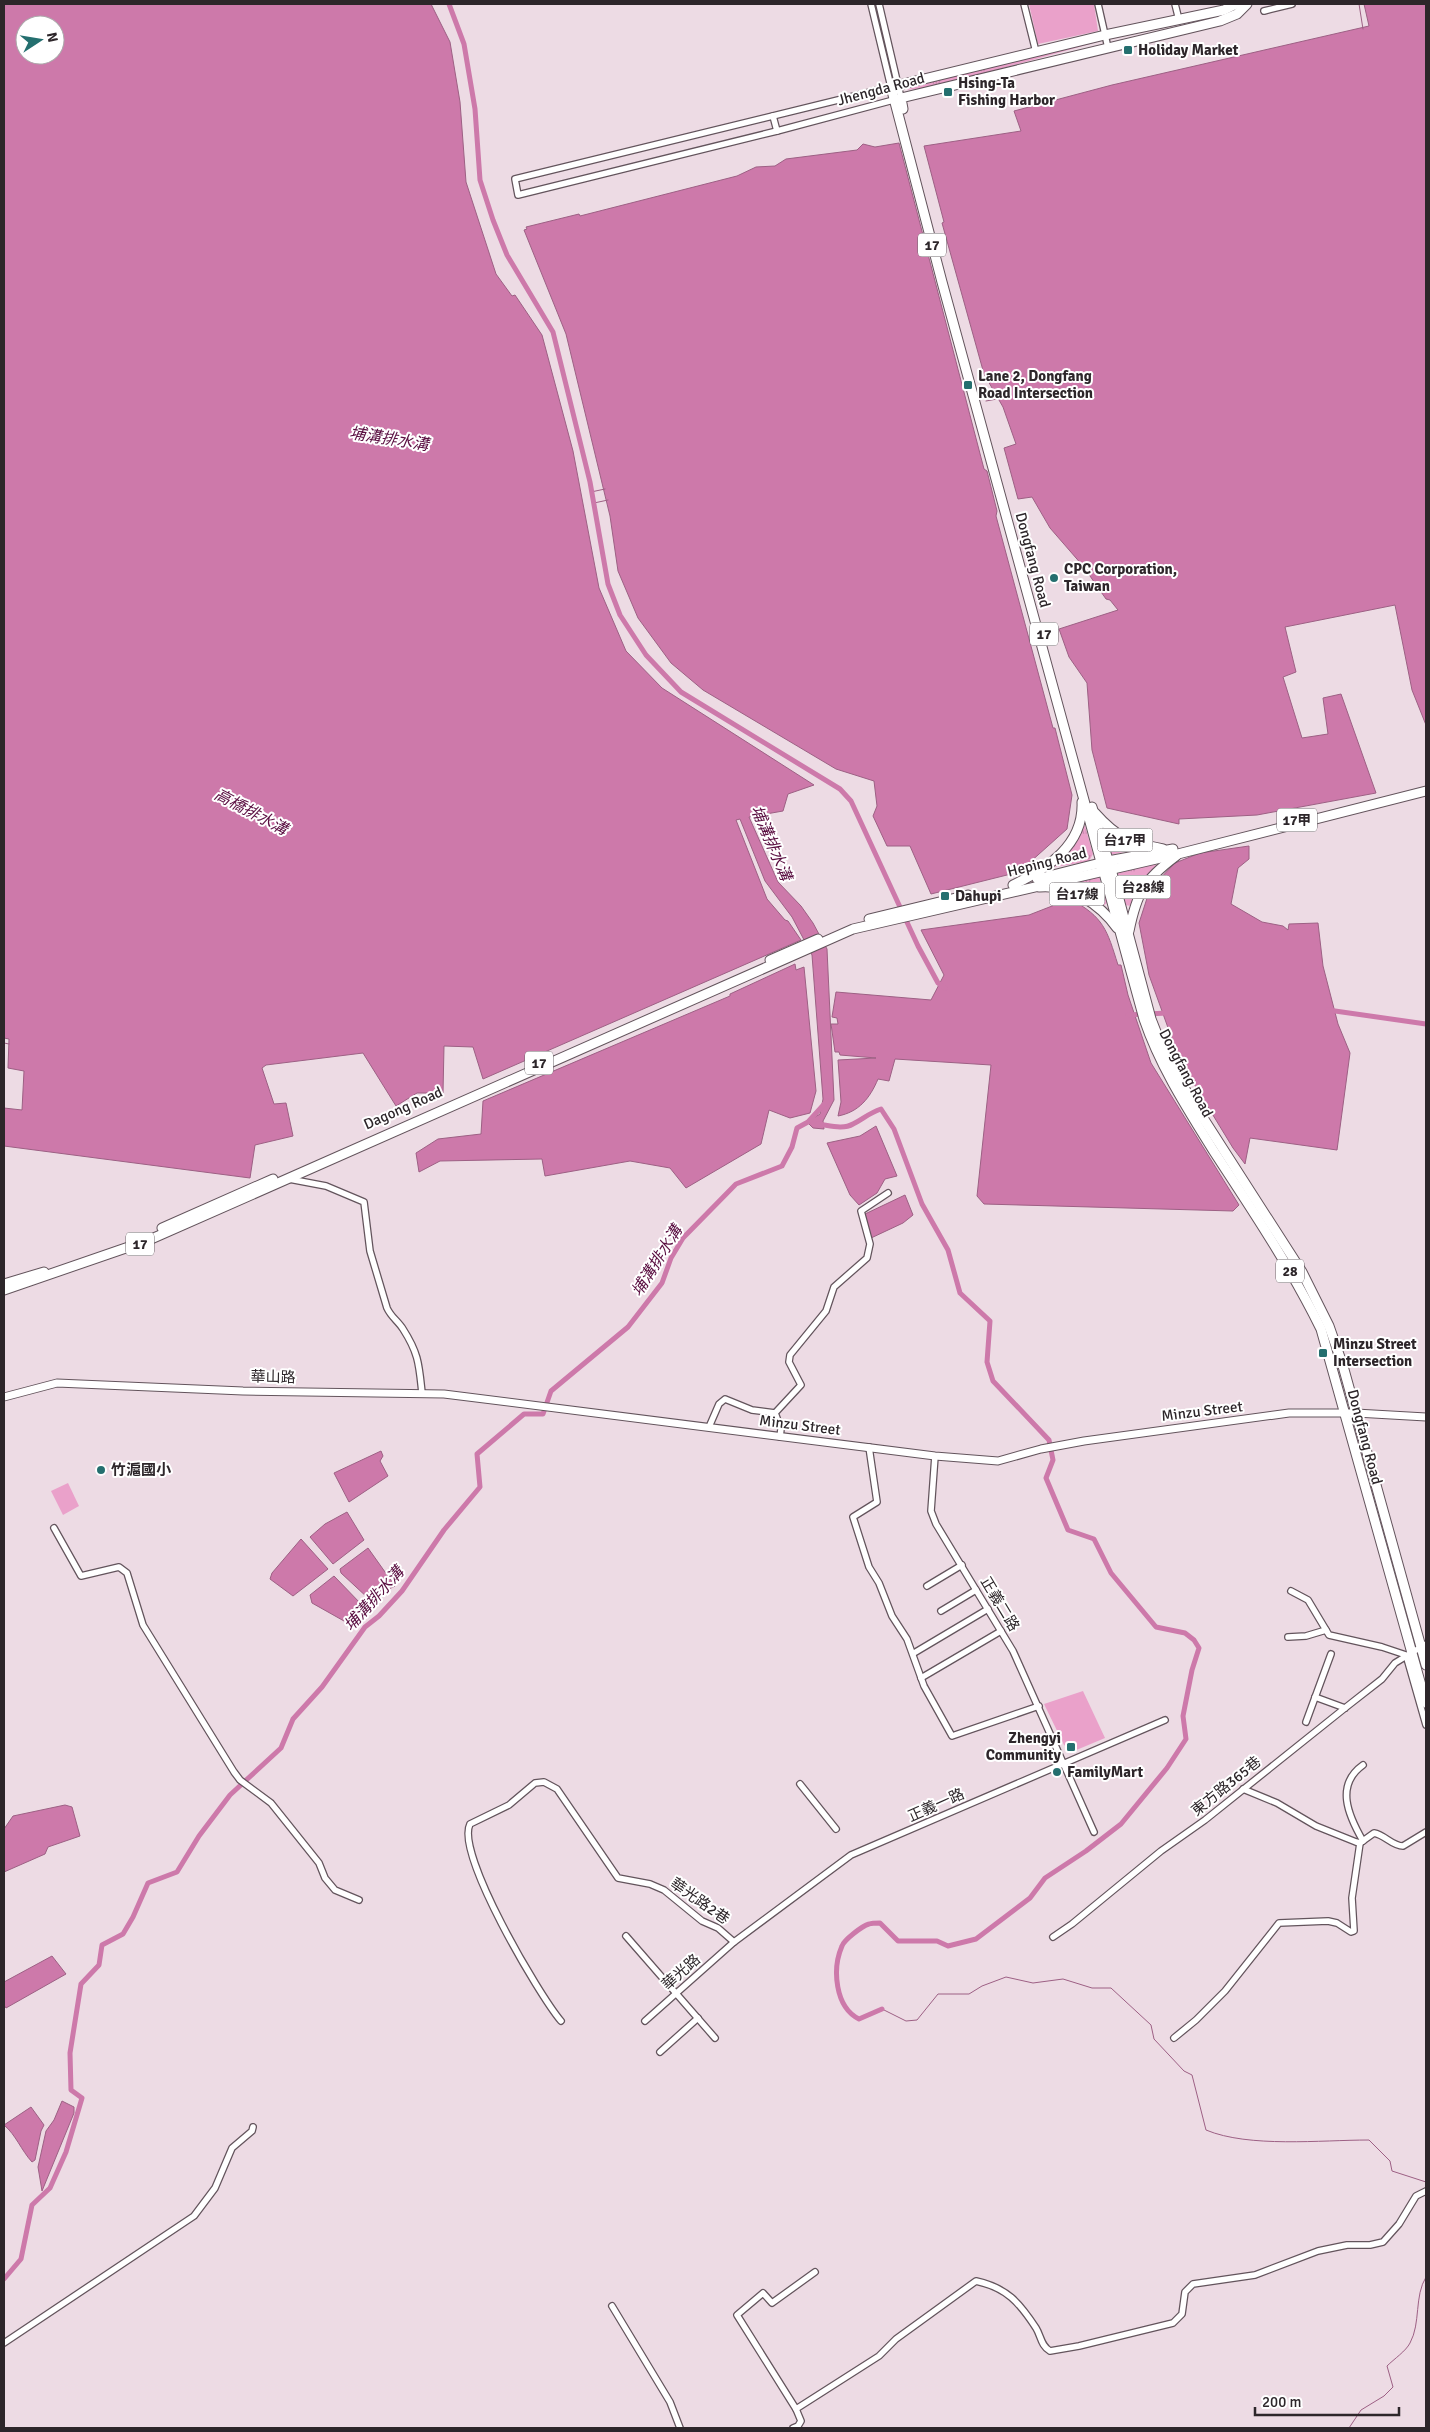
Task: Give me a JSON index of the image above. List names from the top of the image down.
{
  "streets": {
    "main road": [
      "Jhengda Road",
      "17",
      "Dongfang Road",
      "17甲",
      "台17甲",
      "Heping Road",
      "台28線",
      "台17線",
      "Dagong Road",
      "28"
    ],
    "street": [
      "華山路",
      "Minzu Street",
      "正義二路",
      "東方路365巷",
      "正義一路",
      "華光路2巷",
      "華光路"
    ]
  },
  "crossings": [
    ["Jhengda Road", "17"],
    ["17", "Dongfang Road"],
    ["Dongfang Road", "台17甲"],
    ["Dongfang Road", "Heping Road"],
    ["Dongfang Road", "台28線"],
    ["Dongfang Road", "台17線"],
    ["Dongfang Road", "Minzu Street"],
    ["Dongfang Road", "東方路365巷"],
    ["台17甲", "Heping Road"],
    ["Heping Road", "台28線"],
    ["Heping Road", "台17線"],
    ["Heping Road", "Dagong Road"],
    ["台28線", "台17線"],
    ["華山路", "Minzu Street"],
    ["Minzu Street", "正義二路"],
    ["正義二路", "正義一路"],
    ["正義一路", "華光路2巷"],
    ["正義一路", "華光路"],
    ["華光路2巷", "華光路"]
  ],
  "water": ["埔溝排水溝", "高橋排水溝"],
  "places": {
    "transit": [
      "Holiday Market",
      "Hsing-Ta Fishing Harbor",
      "Lane 2, Dongfang Road Intersection",
      "Dahupi",
      "Minzu Street Intersection",
      "Zhengyi Community"
    ],
    "other": ["CPC Corporation, Taiwan", "竹滬國小", "FamilyMart"]
  },
  "scale_bar": "200 m",
  "north": "right"
}
